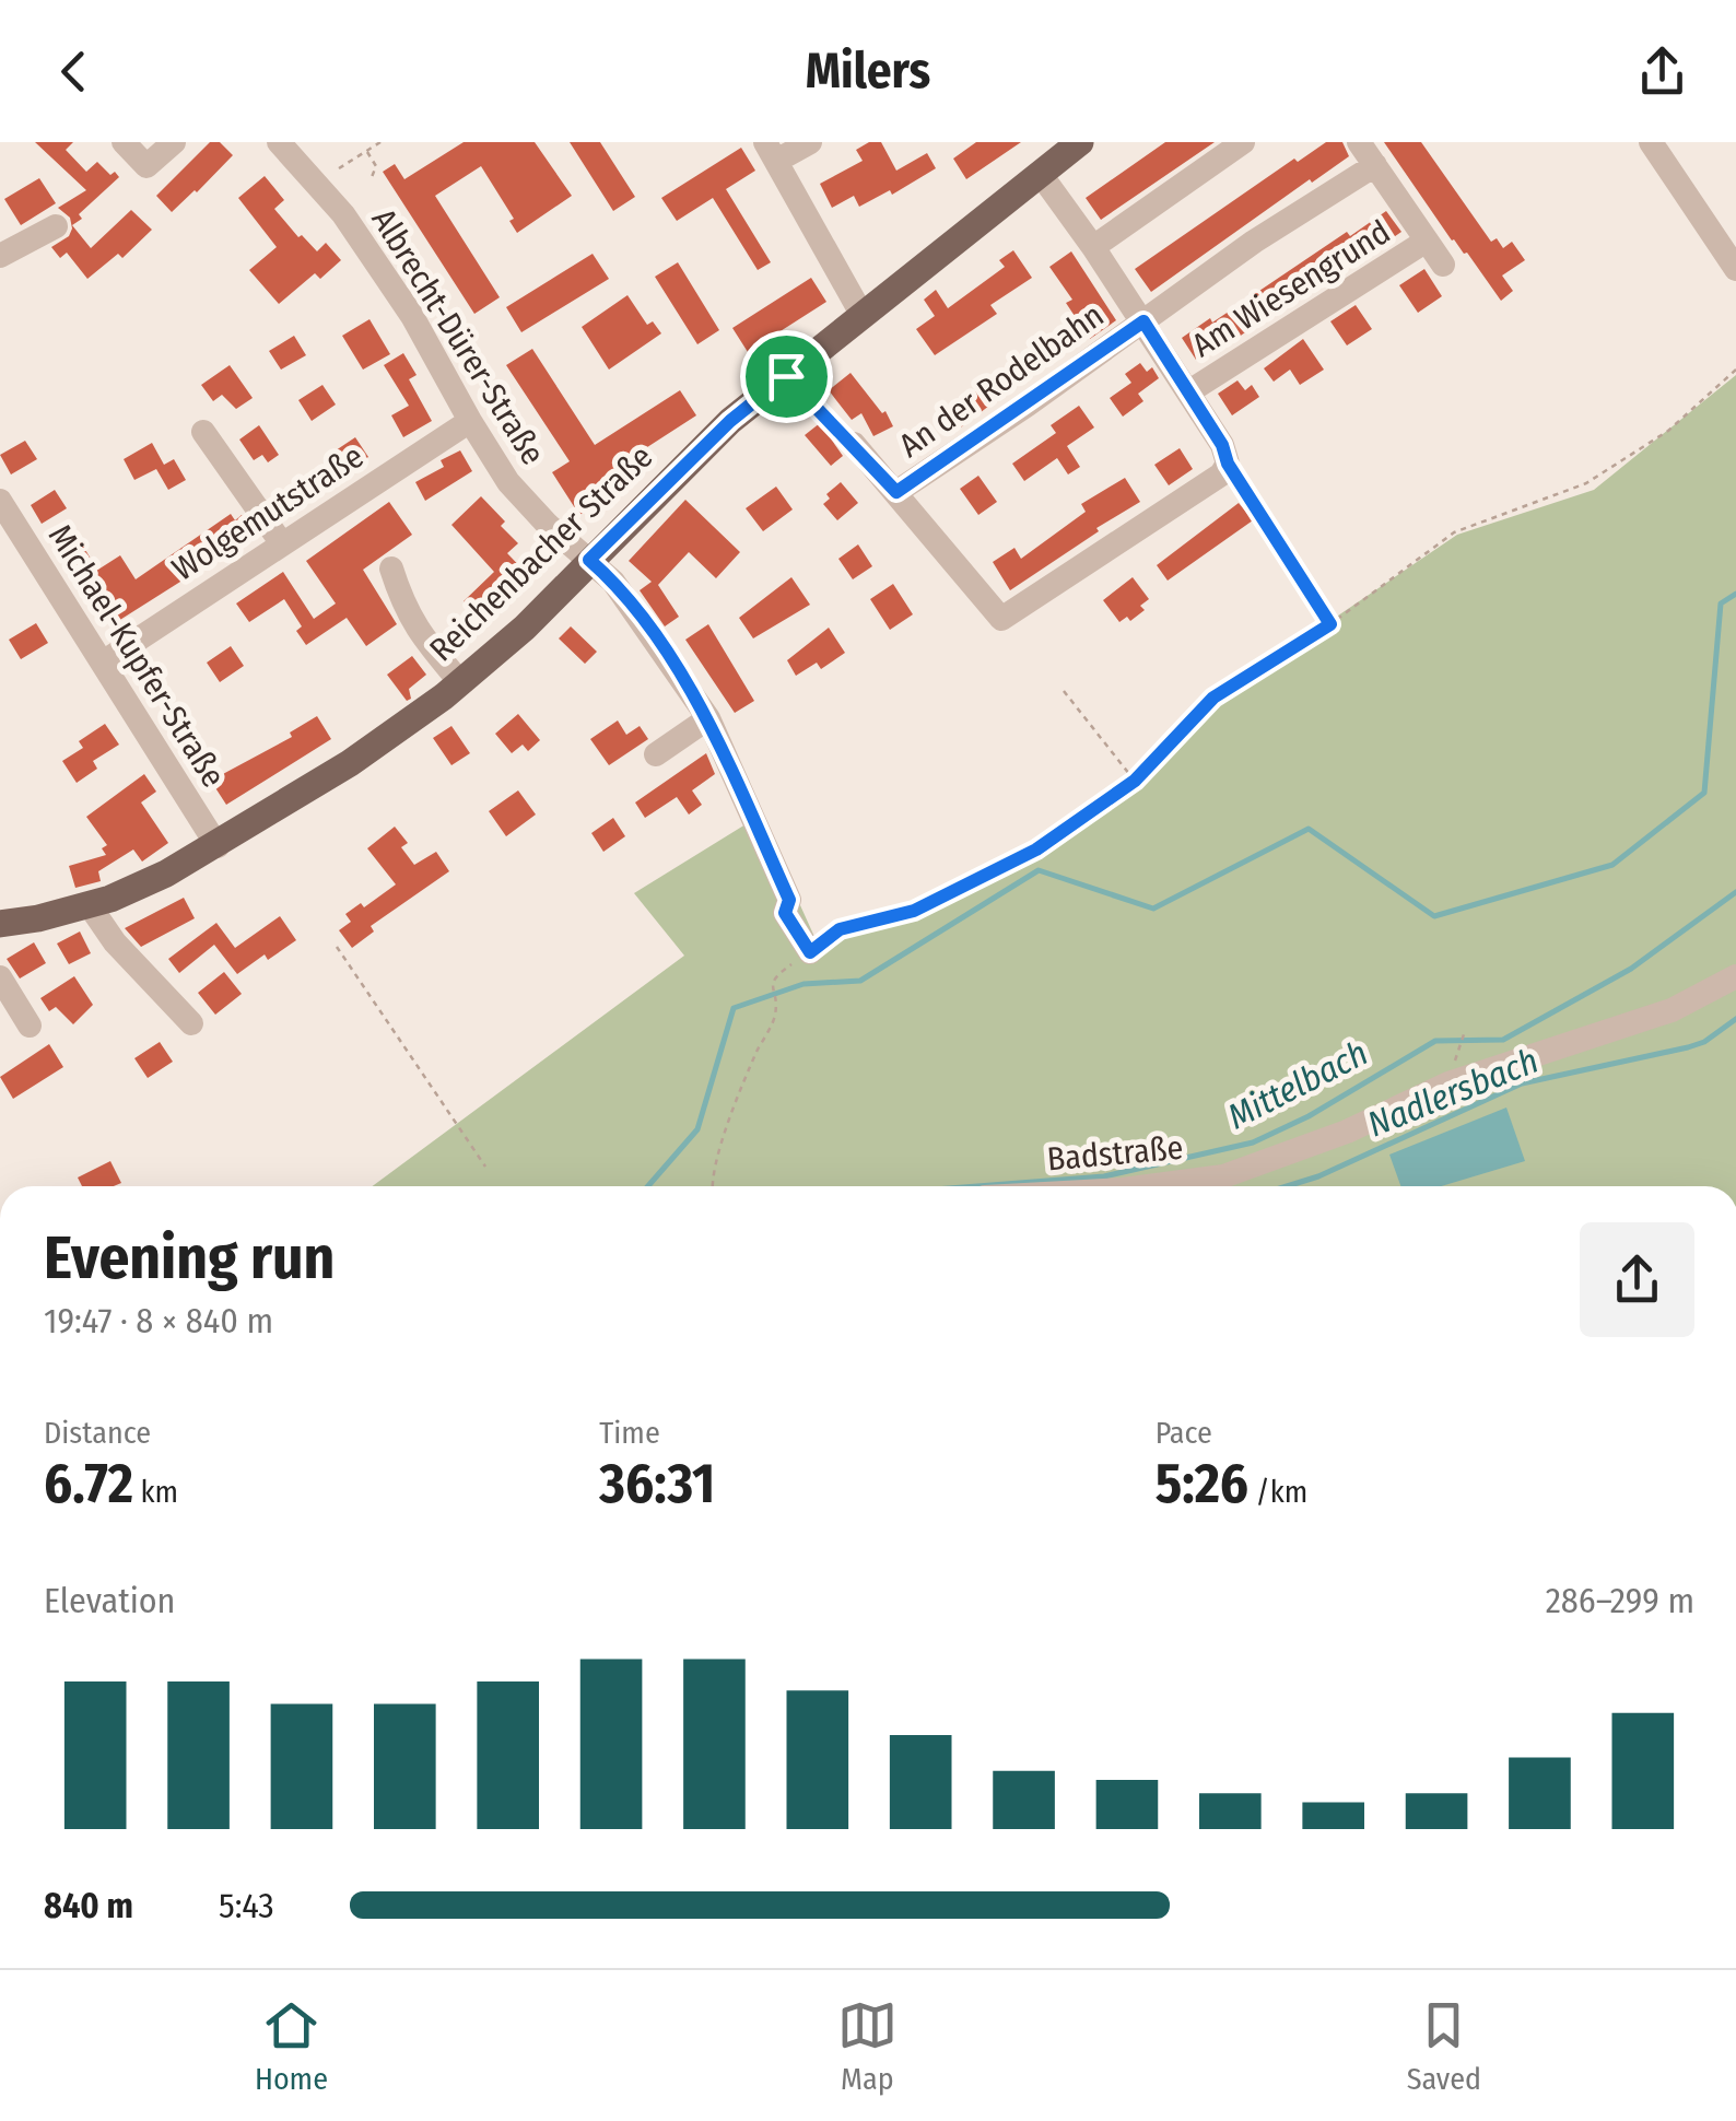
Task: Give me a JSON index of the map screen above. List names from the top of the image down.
{
  "streets": {
    "main road": ["Reichenbacher Straße"],
    "street": [
      "Am Wiesengrund",
      "Albrecht-Dürer-Straße",
      "An der Rodelbahn",
      "Wolgemutstraße",
      "Michael-Kupfer-Straße",
      "Badstraße"
    ]
  },
  "crossings": [
    ["Am Wiesengrund", "An der Rodelbahn"],
    ["Am Wiesengrund", "Reichenbacher Straße"],
    ["Albrecht-Dürer-Straße", "Wolgemutstraße"],
    ["Albrecht-Dürer-Straße", "Reichenbacher Straße"],
    ["Wolgemutstraße", "Michael-Kupfer-Straße"],
    ["Reichenbacher Straße", "Michael-Kupfer-Straße"]
  ],
  "water": ["Mittelbach", "Nadlersbach"],
  "page": {
    "header": "Milers",
    "heading": ["Evening run", "19:47 · 8 × 840 m"],
    "stats": [
      ["Distance", "6.72 km"],
      ["Time", "36:31"],
      ["Pace", "5:26 /km"]
    ],
    "chart": ["Elevation", "286–299 m"],
    "list": [
      {
        "name": "840 m",
        "note": "5:43"
      }
    ],
    "tabs": ["Home", "Map", "Saved"]
  }
}
